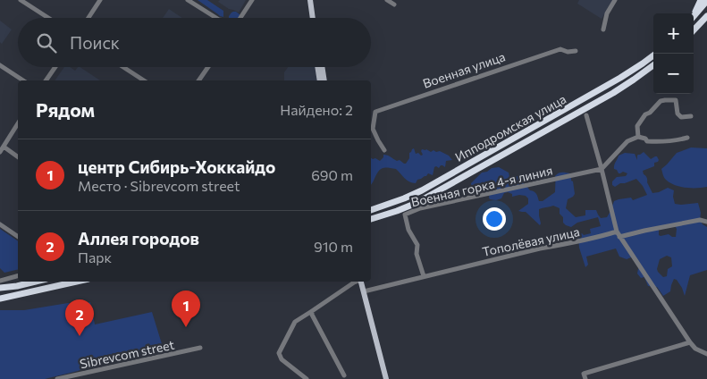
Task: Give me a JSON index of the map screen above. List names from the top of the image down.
{
  "streets": {
    "highway": ["Ипподромская улица"],
    "street": [
      "Военная улица",
      "Военная горка 4-я линия",
      "Тополёвая улица",
      "Sibrevcom street"
    ]
  },
  "crossings": [
    ["Военная горка 4-я линия", "Тополёвая улица"]
  ],
  "page": {
    "map_buttons": ["+", "−"],
    "search": "Поиск",
    "heading": ["Рядом", "Найдено: 2"],
    "list": [
      {
        "mark": "1",
        "name": "центр Сибирь-Хоккайдо",
        "note": "Место · Sibrevcom street",
        "value": "690 m"
      },
      {
        "mark": "2",
        "name": "Аллея городов",
        "note": "Парк",
        "value": "910 m"
      }
    ],
    "pins": ["1", "2"]
  }
}
